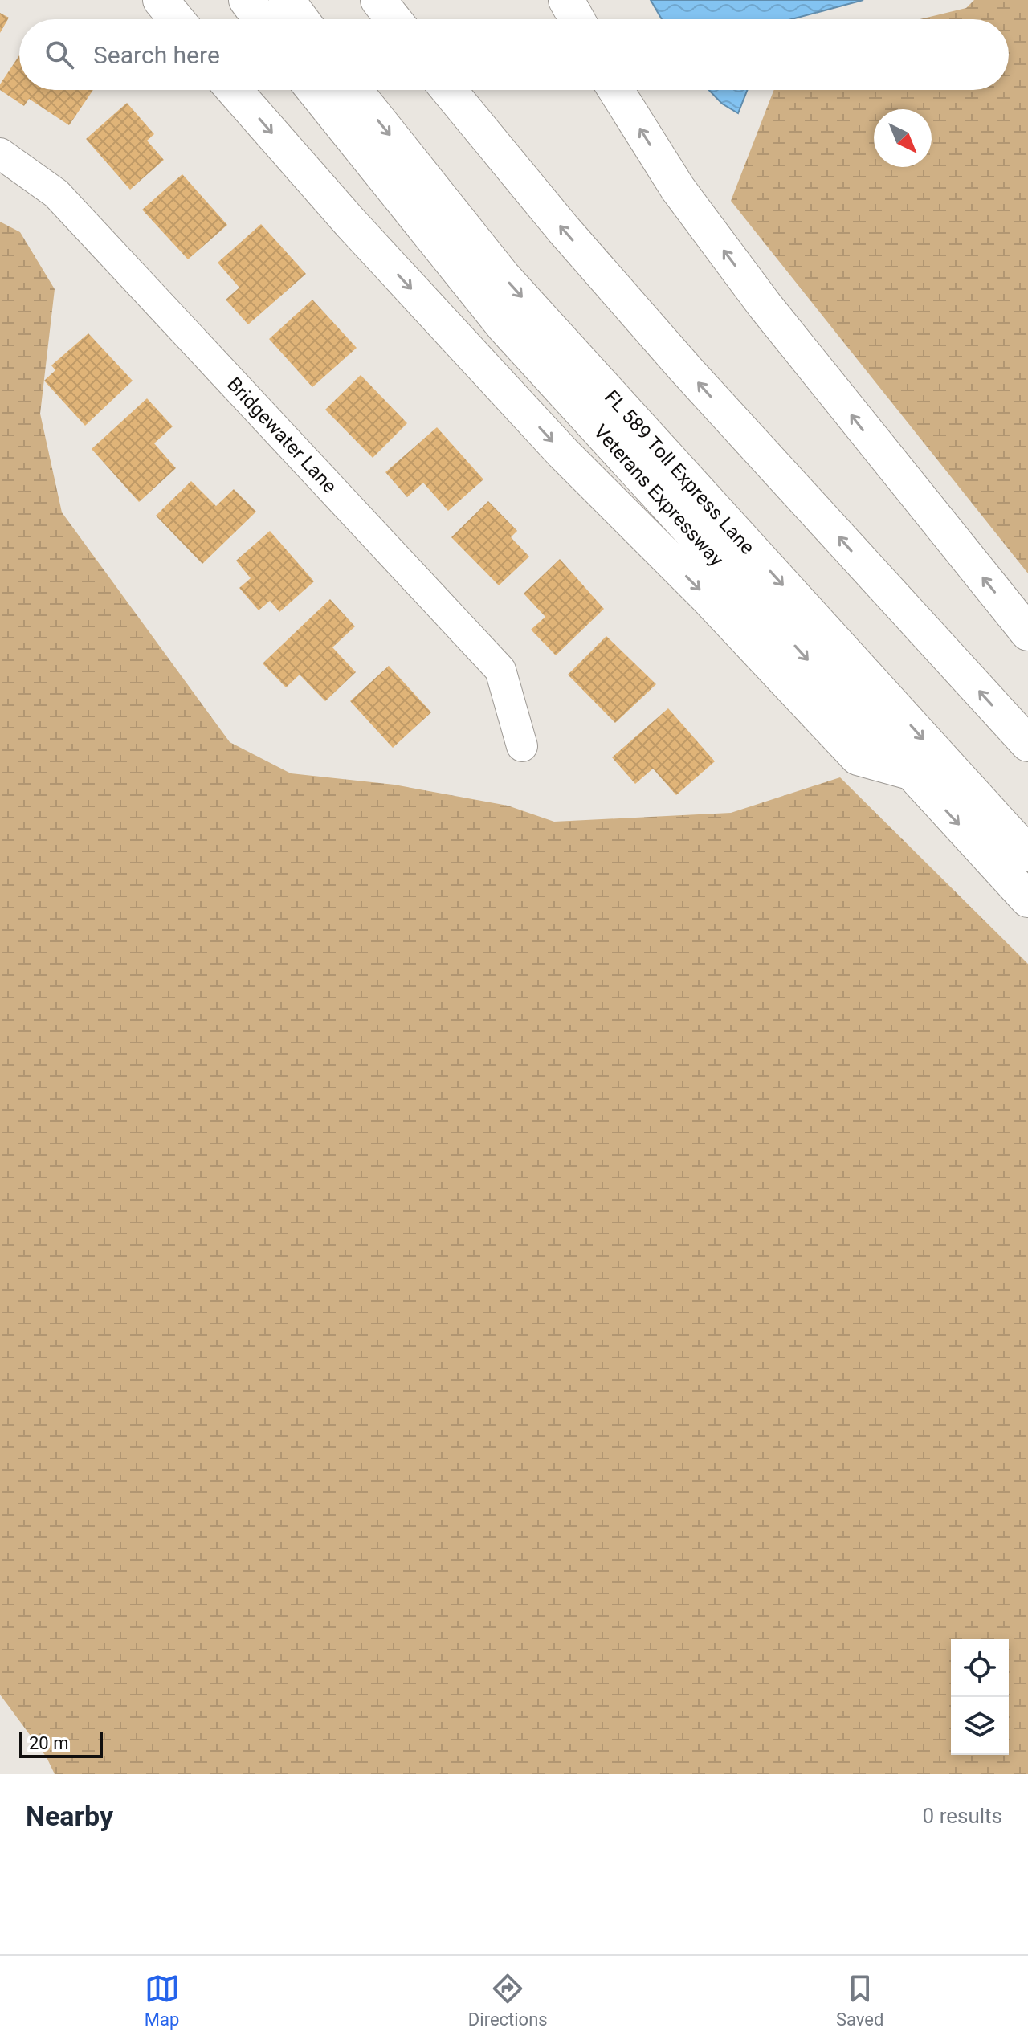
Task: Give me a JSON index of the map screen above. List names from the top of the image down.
{
  "streets": {
    "highway": ["FL 589 Toll Express Lane", "Veterans Expressway"],
    "street": ["Bridgewater Lane"]
  },
  "scale_bar": "20 m",
  "north": "bottom right",
  "page": {
    "search": "Search here",
    "scale": "20 m",
    "heading": ["Nearby", "0 results"],
    "nav": ["Map", "Directions", "Saved"]
  }
}
